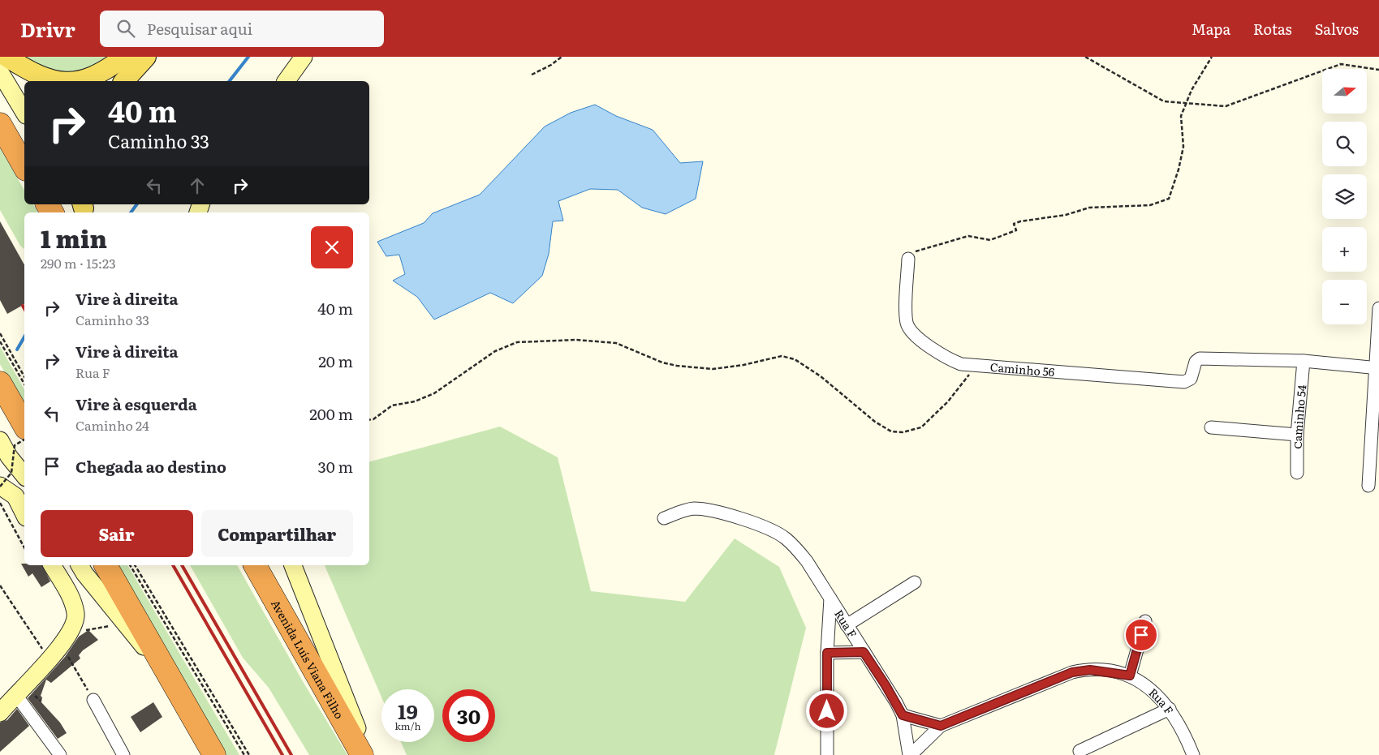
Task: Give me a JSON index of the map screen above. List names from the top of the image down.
{
  "streets": {
    "highway": ["Avenida Luís Viana Filho"],
    "street": ["Caminho 56", "Caminho 54", "Rua F"]
  },
  "crossings": [
    ["Caminho 56", "Caminho 54"]
  ],
  "north": "right",
  "page": {
    "header": "Drivr",
    "search": "Pesquisar aqui",
    "nav": ["Mapa", "Rotas", "Salvos"],
    "map_buttons": ["+", "−"],
    "turn": ["40 m", "Caminho 33"],
    "heading": ["1 min", "290 m · 15:23"],
    "list": [
      {
        "name": "Vire à direita",
        "note": "Caminho 33",
        "value": "40 m"
      },
      {
        "name": "Vire à direita",
        "note": "Rua F",
        "value": "20 m"
      },
      {
        "name": "Vire à esquerda",
        "note": "Caminho 24",
        "value": "200 m"
      },
      {
        "name": "Chegada ao destino",
        "value": "30 m"
      }
    ],
    "buttons": ["Sair", "Compartilhar"],
    "speed": "19 km/h",
    "limit": "30"
  }
}
